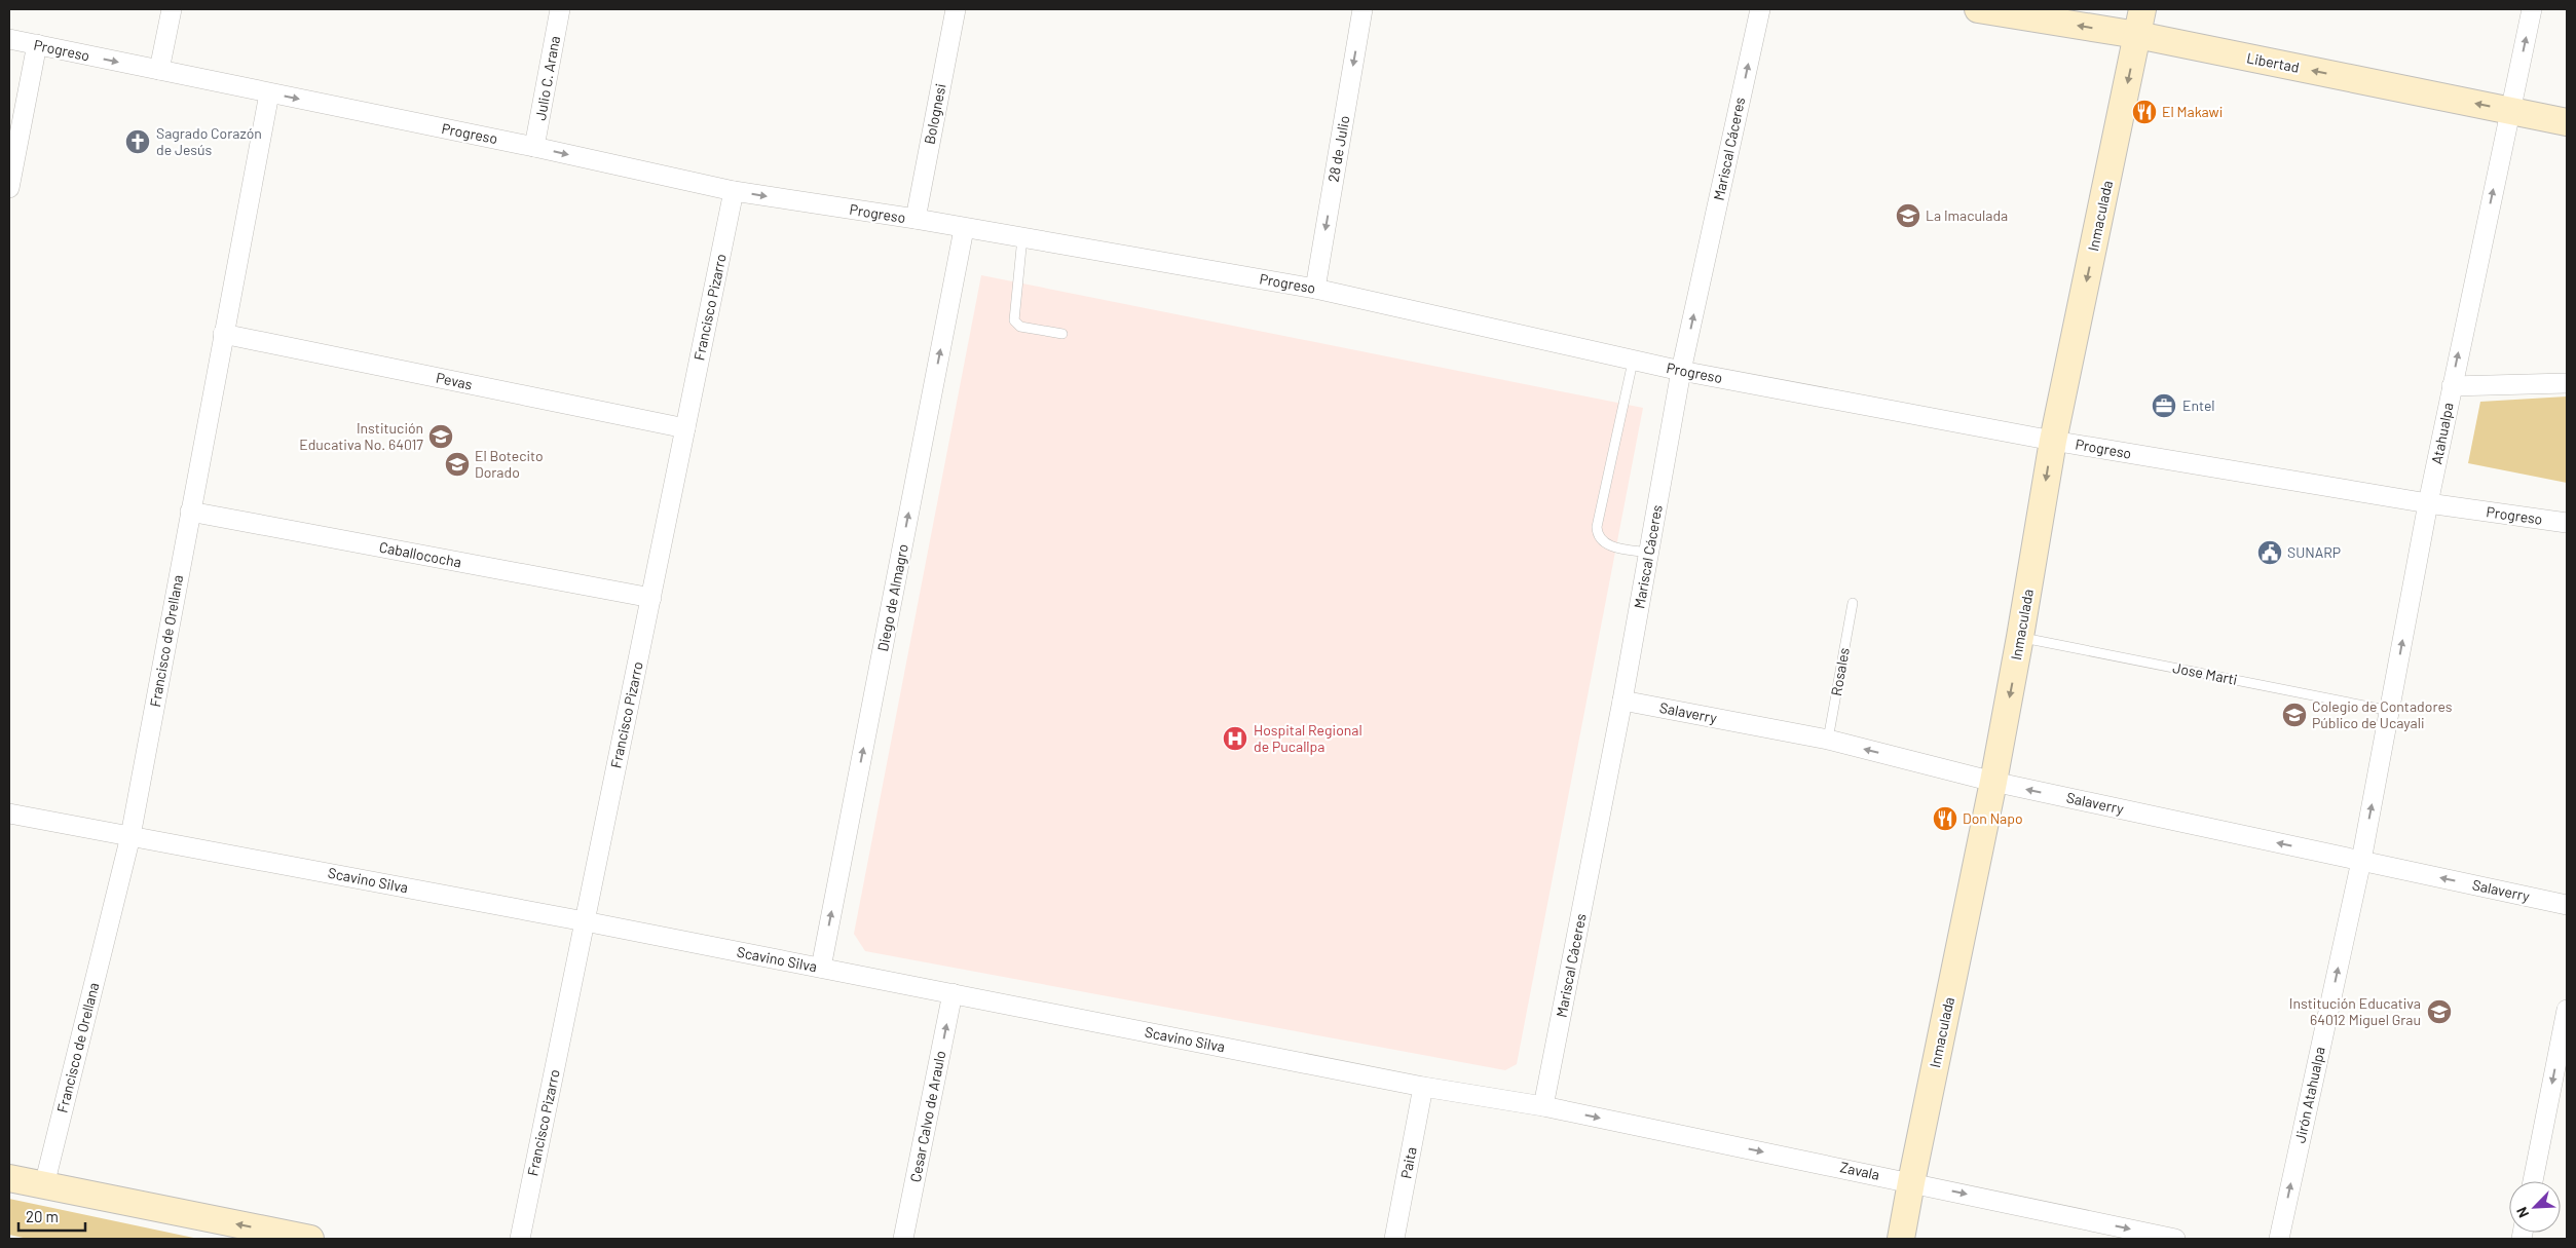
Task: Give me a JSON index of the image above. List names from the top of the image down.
{
  "streets": {
    "street": [
      "Progreso",
      "Libertad",
      "Julio C. Arana",
      "Bolognesi",
      "28 de Julio",
      "Mariscal Cáceres",
      "Inmaculada",
      "Francisco Pizarro",
      "Pevas",
      "Atahualpa",
      "Caballococha",
      "Diego de Almagro",
      "Francisco de Orellana",
      "Salaverry",
      "Scavino Silva",
      "Jirón Atahualpa",
      "Cesar Calvo de Araulo",
      "Paita",
      "Zavala"
    ],
    "lane": ["Rosales", "Jose Marti"]
  },
  "crossings": [
    ["Progreso", "Julio C. Arana"],
    ["Progreso", "Bolognesi"],
    ["Progreso", "28 de Julio"],
    ["Progreso", "Mariscal Cáceres"],
    ["Progreso", "Inmaculada"],
    ["Progreso", "Francisco Pizarro"],
    ["Progreso", "Atahualpa"],
    ["Progreso", "Diego de Almagro"],
    ["Progreso", "Francisco de Orellana"],
    ["Libertad", "Inmaculada"],
    ["Libertad", "Atahualpa"],
    ["Mariscal Cáceres", "Salaverry"],
    ["Mariscal Cáceres", "Scavino Silva"],
    ["Mariscal Cáceres", "Zavala"],
    ["Inmaculada", "Jose Marti"],
    ["Inmaculada", "Salaverry"],
    ["Inmaculada", "Zavala"],
    ["Francisco Pizarro", "Pevas"],
    ["Francisco Pizarro", "Caballococha"],
    ["Francisco Pizarro", "Scavino Silva"],
    ["Pevas", "Francisco de Orellana"],
    ["Atahualpa", "Jose Marti"],
    ["Atahualpa", "Salaverry"],
    ["Atahualpa", "Jirón Atahualpa"],
    ["Caballococha", "Francisco de Orellana"],
    ["Diego de Almagro", "Scavino Silva"],
    ["Francisco de Orellana", "Scavino Silva"],
    ["Rosales", "Salaverry"],
    ["Salaverry", "Jirón Atahualpa"],
    ["Scavino Silva", "Cesar Calvo de Araulo"],
    ["Scavino Silva", "Paita"],
    ["Scavino Silva", "Zavala"]
  ],
  "one_way": [
    "Libertad",
    "28 de Julio",
    "Inmaculada",
    "Atahualpa",
    "Diego de Almagro",
    "Salaverry",
    "Jirón Atahualpa",
    "Cesar Calvo de Araulo",
    "Zavala"
  ],
  "places": {
    "restaurant": ["El Makawi", "Don Napo"],
    "church": ["Sagrado Corazón de Jesús"],
    "school or university": [
      "La Imaculada",
      "Institución Educativa No. 64017",
      "El Botecito Dorado",
      "Colegio de Contadores Público de Ucayali",
      "Institución Educativa 64012 Miguel Grau"
    ],
    "office": ["Entel"],
    "public building": ["SUNARP"],
    "hospital": ["Hospital Regional de Pucallpa"]
  },
  "scale_bar": "20 m",
  "north": "bottom left"
}
